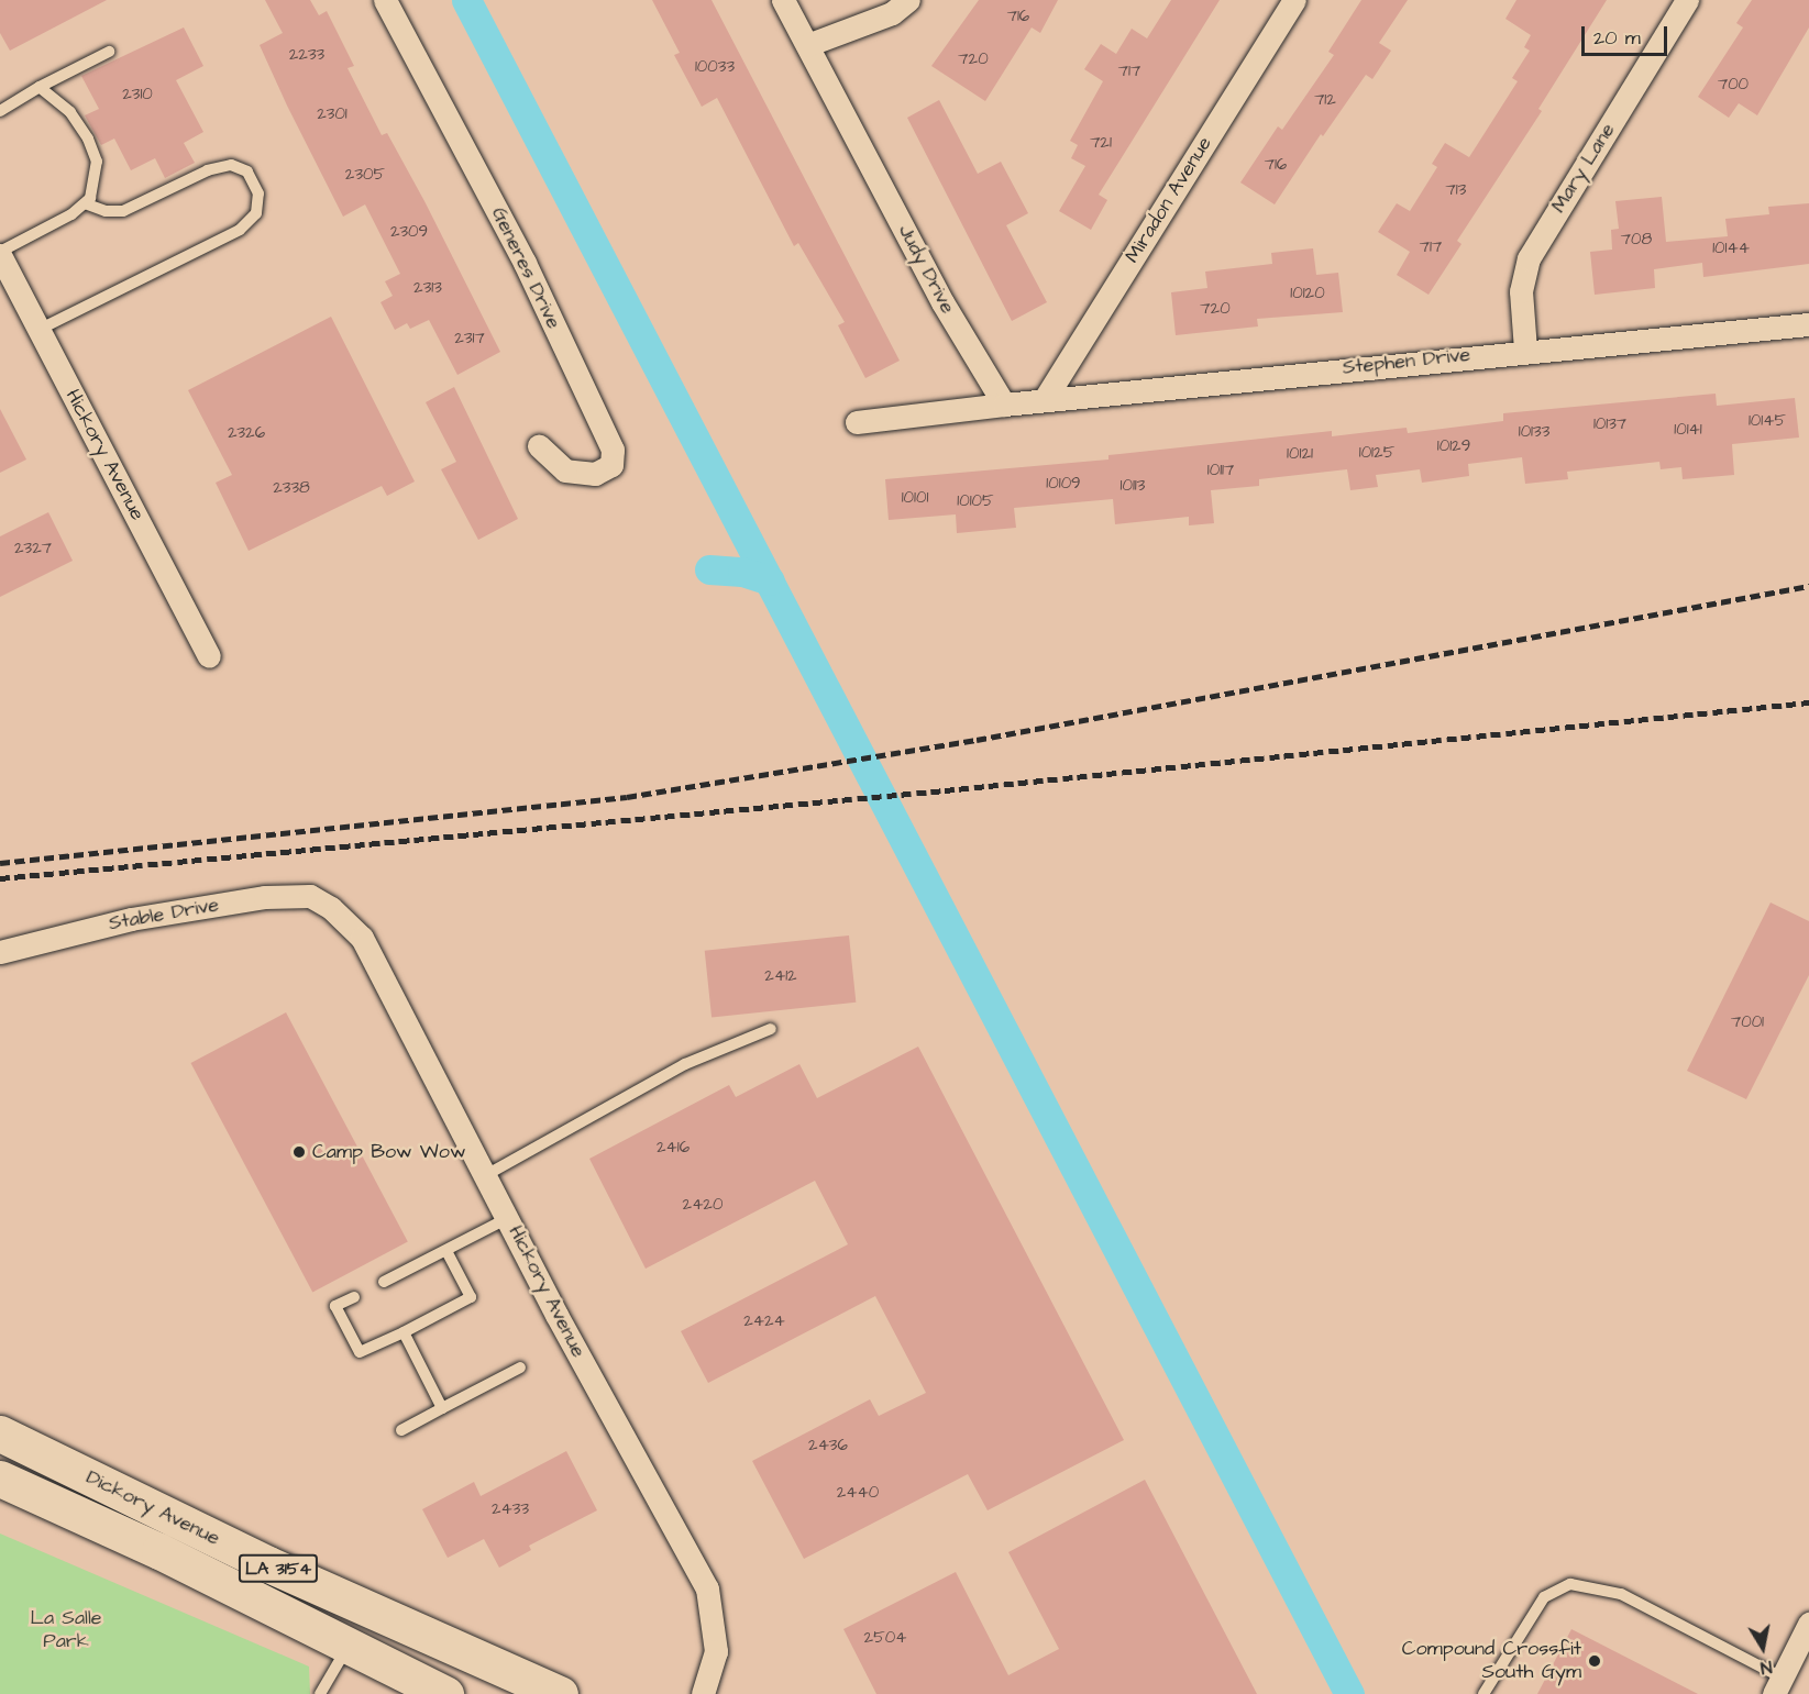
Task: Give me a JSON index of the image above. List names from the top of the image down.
{
  "streets": {
    "main road": ["Dickory Avenue", "LA 3154"],
    "street": [
      "Mary Lane",
      "Miradon Avenue",
      "Generes Drive",
      "Judy Drive",
      "Stephen Drive",
      "Hickory Avenue",
      "Stable Drive"
    ]
  },
  "crossings": [
    ["Mary Lane", "Stephen Drive"],
    ["Miradon Avenue", "Stephen Drive"],
    ["Judy Drive", "Stephen Drive"],
    ["Hickory Avenue", "Stable Drive"]
  ],
  "parks": ["La Salle Park"],
  "places": ["Camp Bow Wow", "Compound Crossfit South Gym"],
  "house_numbers": [
    "716",
    "2233",
    "720",
    "10033",
    "717",
    "700",
    "2310",
    "712",
    "2301",
    "721",
    "716",
    "2305",
    "713",
    "2309",
    "708",
    "717",
    "10144",
    "2313",
    "10120",
    "720",
    "2317",
    "10145",
    "10137",
    "10141",
    "10133",
    "2326",
    "10129",
    "10125",
    "10121",
    "10117",
    "10109",
    "10113",
    "2338",
    "10101",
    "10105",
    "2327",
    "2412",
    "7001",
    "2416",
    "2420",
    "2424",
    "2436",
    "2440",
    "2433",
    "2504"
  ],
  "scale_bar": "20 m",
  "north": "bottom"
}
